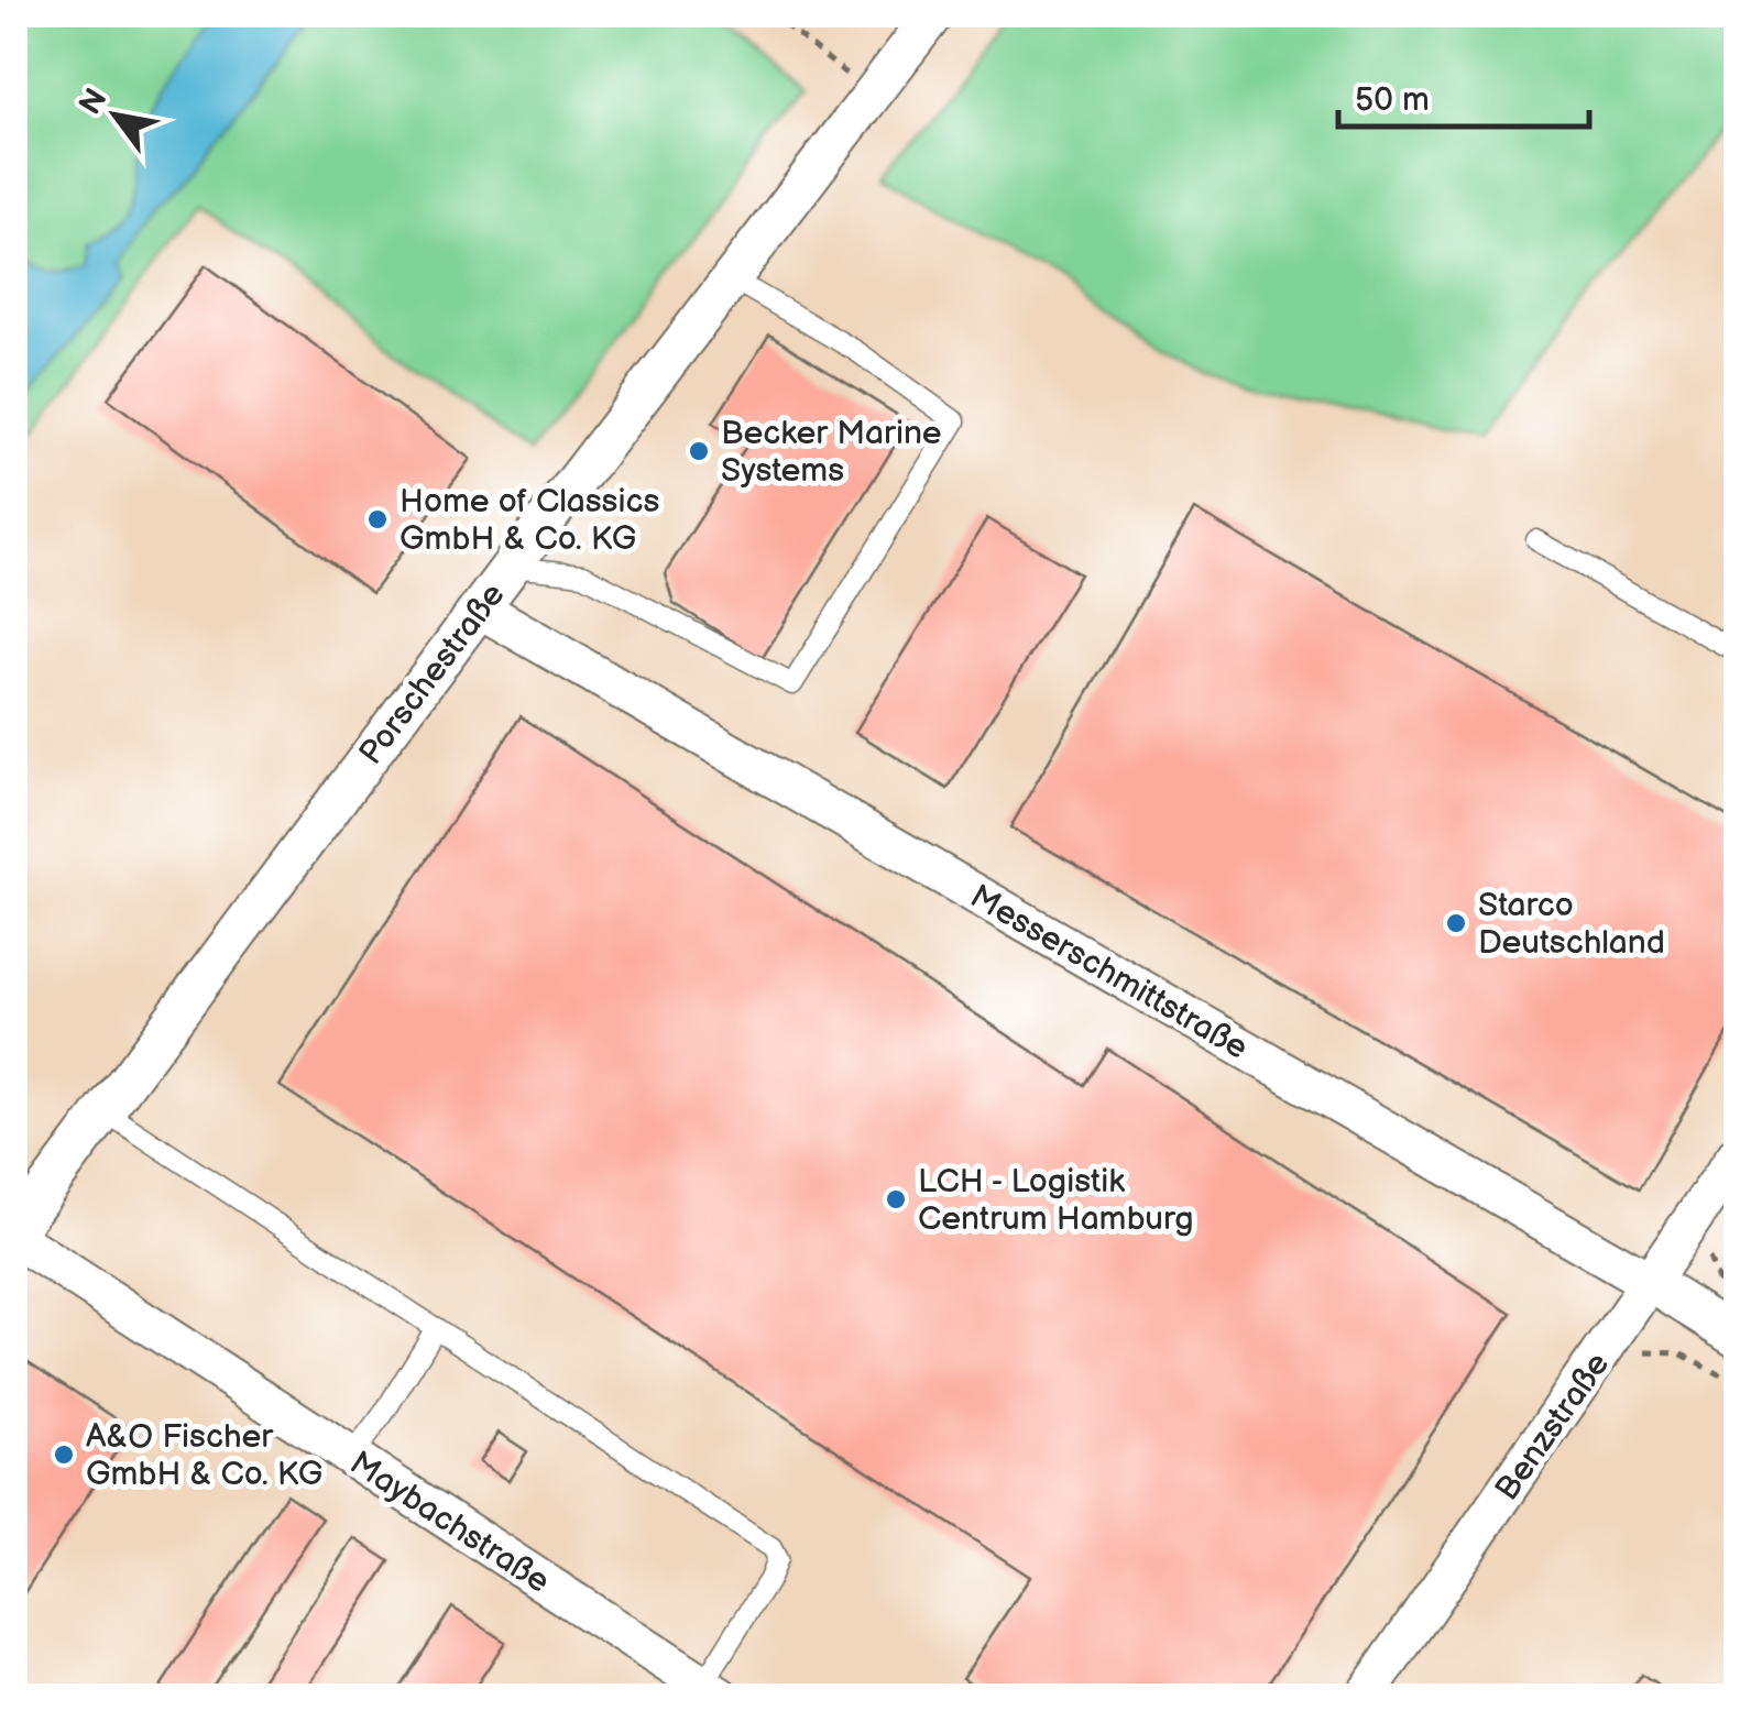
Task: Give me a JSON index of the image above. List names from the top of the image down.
{
  "streets": {
    "street": [
      "Porschestraße",
      "Messerschmittstraße",
      "Benzstraße",
      "Maybachstraße"
    ]
  },
  "crossings": [
    ["Porschestraße", "Messerschmittstraße"],
    ["Porschestraße", "Maybachstraße"],
    ["Messerschmittstraße", "Benzstraße"]
  ],
  "places": [
    "Becker Marine Systems",
    "Home of Classics GmbH & Co. KG",
    "Starco Deutschland",
    "LCH - Logistik Centrum Hamburg",
    "A&O Fischer GmbH & Co. KG"
  ],
  "scale_bar": "50 m",
  "north": "top left"
}
